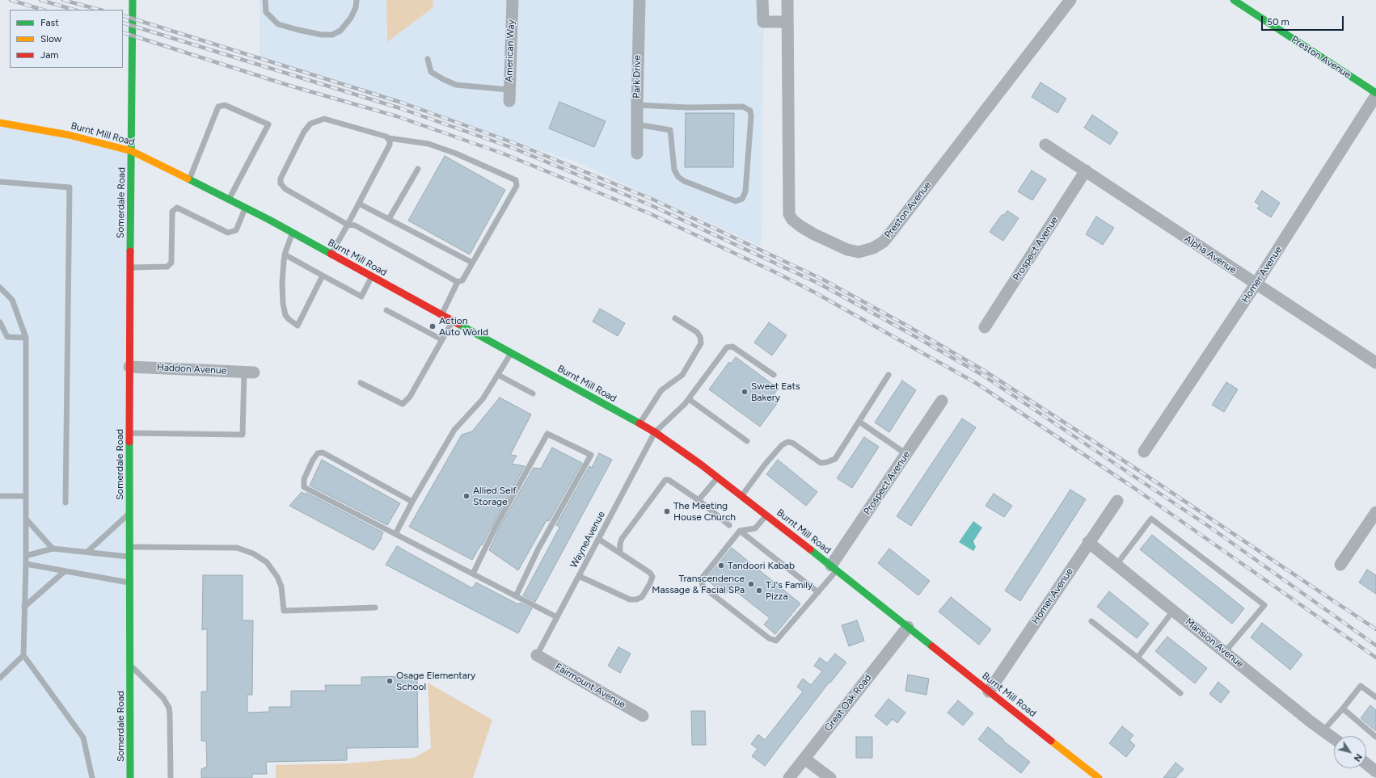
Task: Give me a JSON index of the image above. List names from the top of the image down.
{
  "streets": {
    "main road": ["Preston Avenue", "Burnt Mill Road", "Somerdale Road"],
    "street": [
      "American Way",
      "Park Drive",
      "Prospect Avenue",
      "Alpha Avenue",
      "Homer Avenue",
      "Haddon Avenue",
      "Mansion Avenue",
      "Fairmount Avenue",
      "Great Oak Road"
    ],
    "lane": ["WayneAvenue"]
  },
  "crossings": [
    ["Preston Avenue", "Homer Avenue"],
    ["Burnt Mill Road", "Somerdale Road"],
    ["Burnt Mill Road", "Prospect Avenue"],
    ["Burnt Mill Road", "Homer Avenue"],
    ["Burnt Mill Road", "WayneAvenue"],
    ["Burnt Mill Road", "Great Oak Road"],
    ["Somerdale Road", "Haddon Avenue"],
    ["Prospect Avenue", "Alpha Avenue"],
    ["Alpha Avenue", "Homer Avenue"],
    ["Homer Avenue", "Mansion Avenue"],
    ["WayneAvenue", "Fairmount Avenue"]
  ],
  "places": [
    "Action Auto World",
    "Sweet Eats Bakery",
    "Allied Self Storage",
    "The Meeting House Church",
    "Tandoori Kabab",
    "Transcendence Massage & Facial SPa",
    "TJ's Family Pizza",
    "Osage Elementary School"
  ],
  "legend": ["Fast", "Slow", "Jam"],
  "scale_bar": "50 m",
  "north": "bottom right"
}
